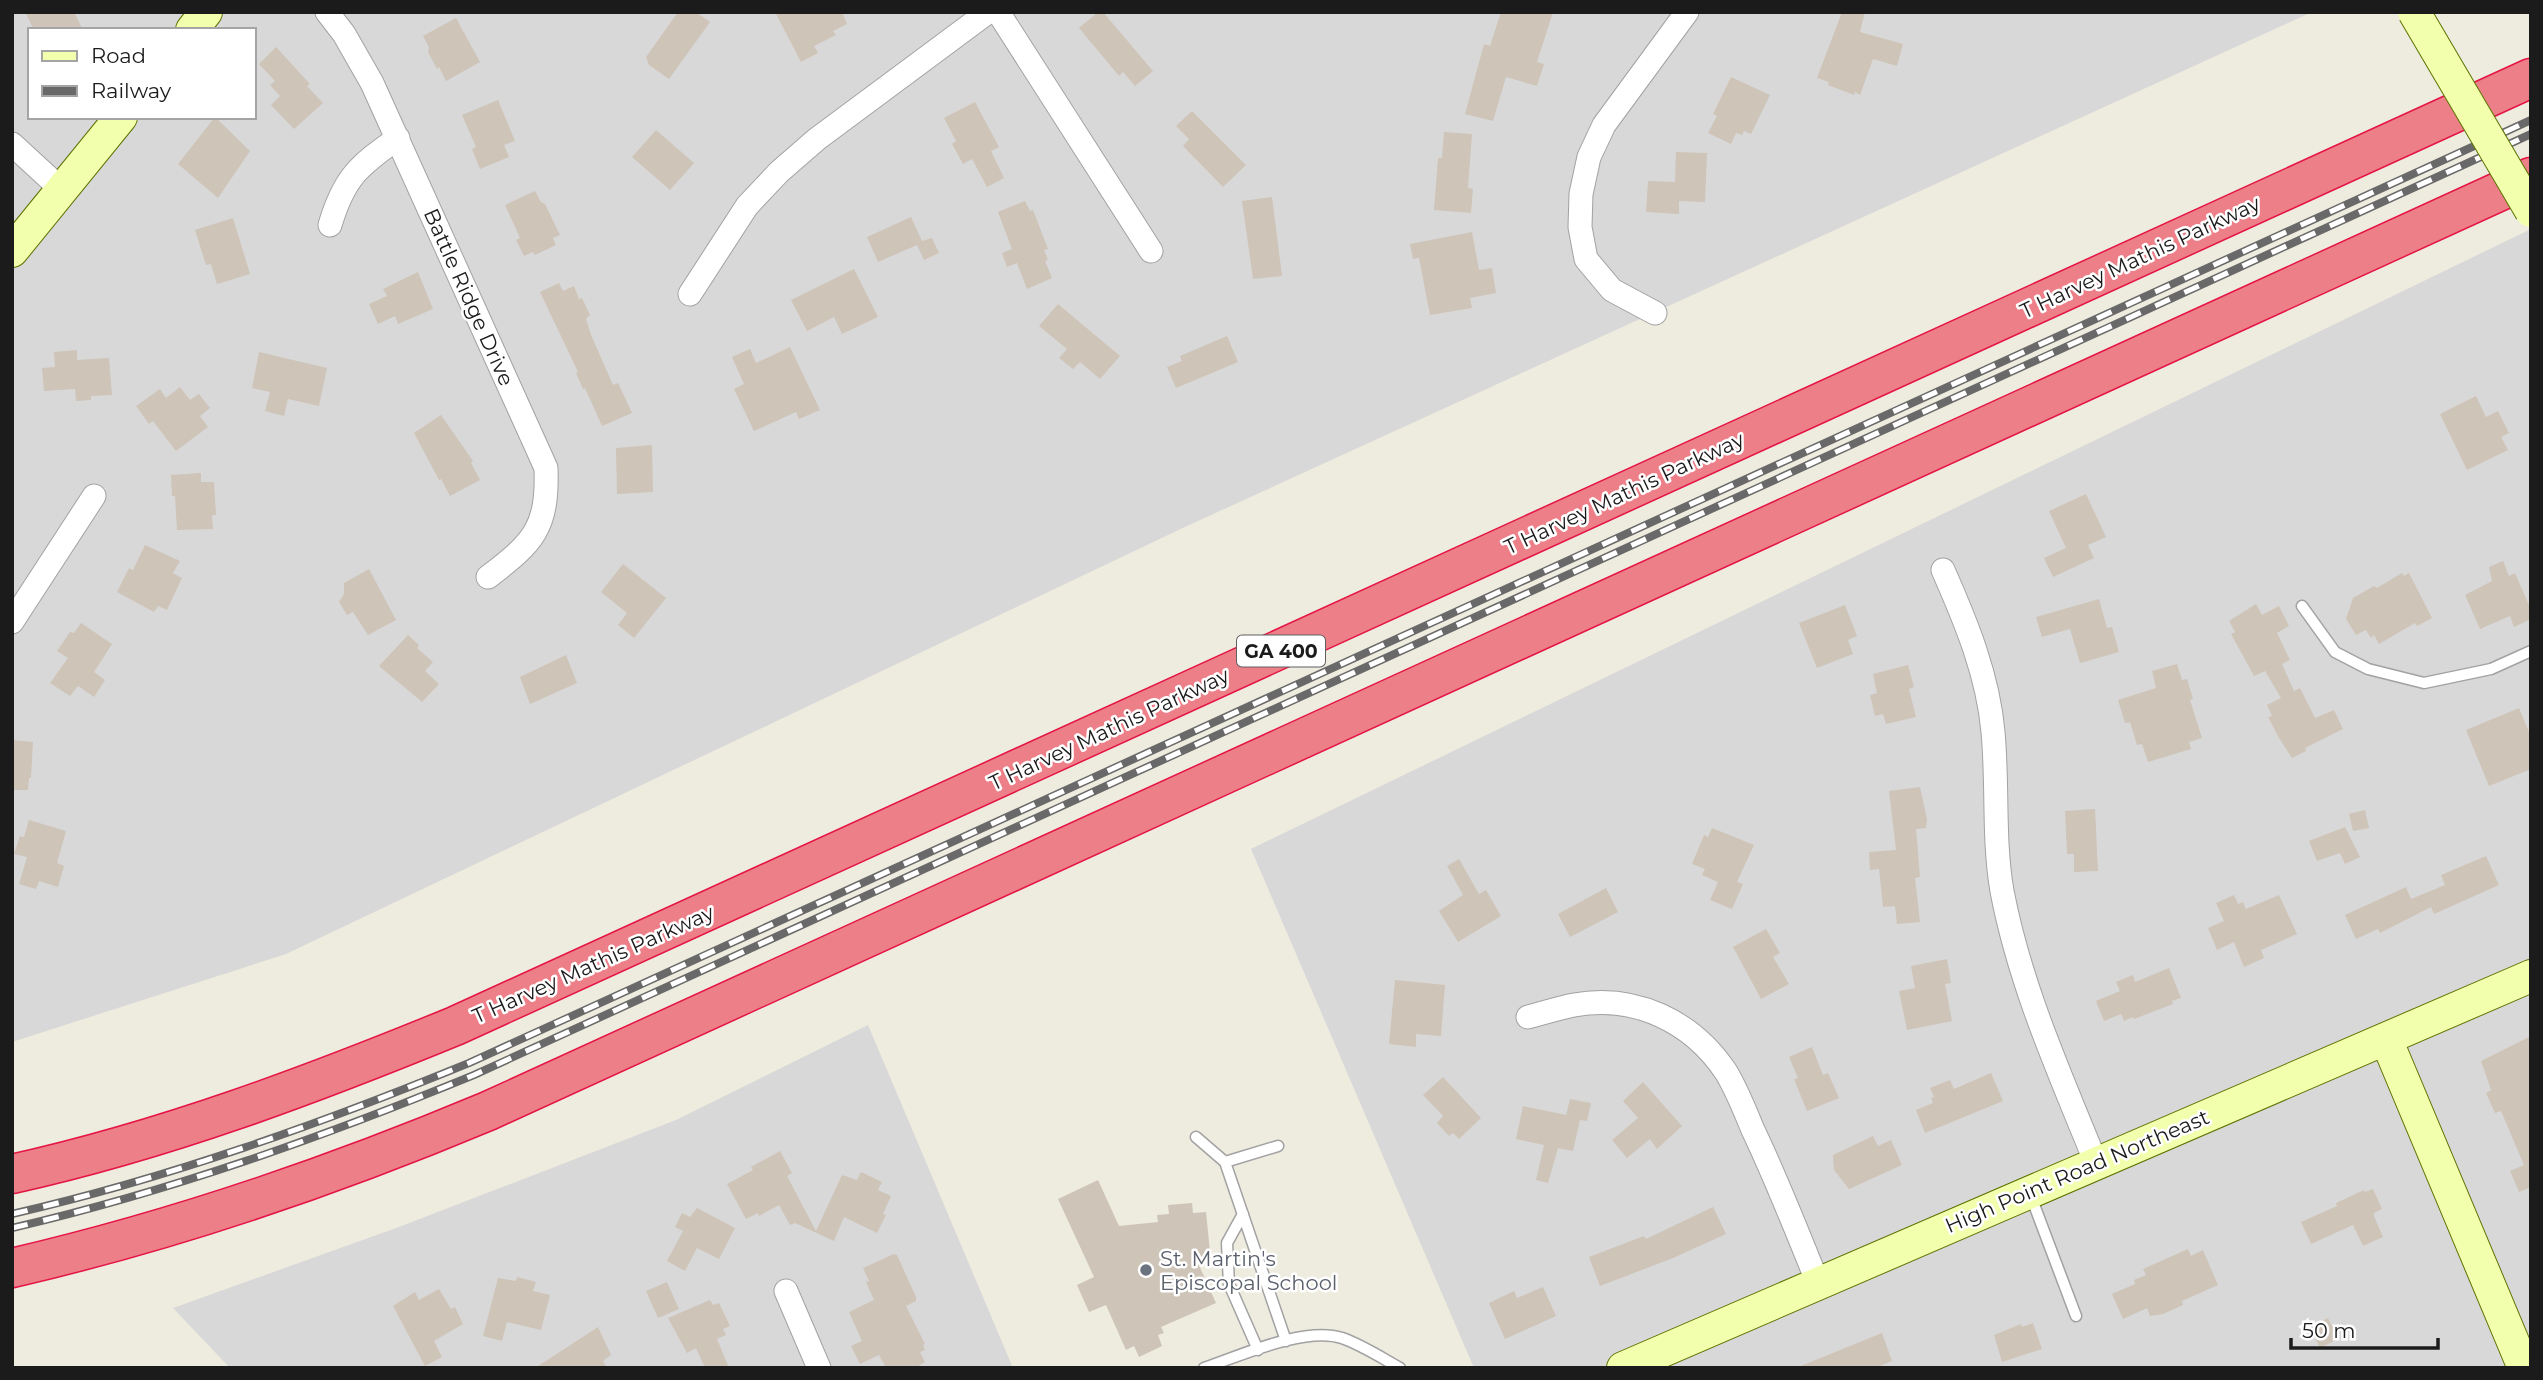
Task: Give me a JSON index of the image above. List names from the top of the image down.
{
  "streets": {
    "highway": ["T Harvey Mathis Parkway", "GA 400"],
    "street": ["Battle Ridge Drive", "High Point Road Northeast"]
  },
  "places": ["St. Martin's Episcopal School"],
  "legend": ["Road", "Railway"],
  "scale_bar": "50 m"
}
